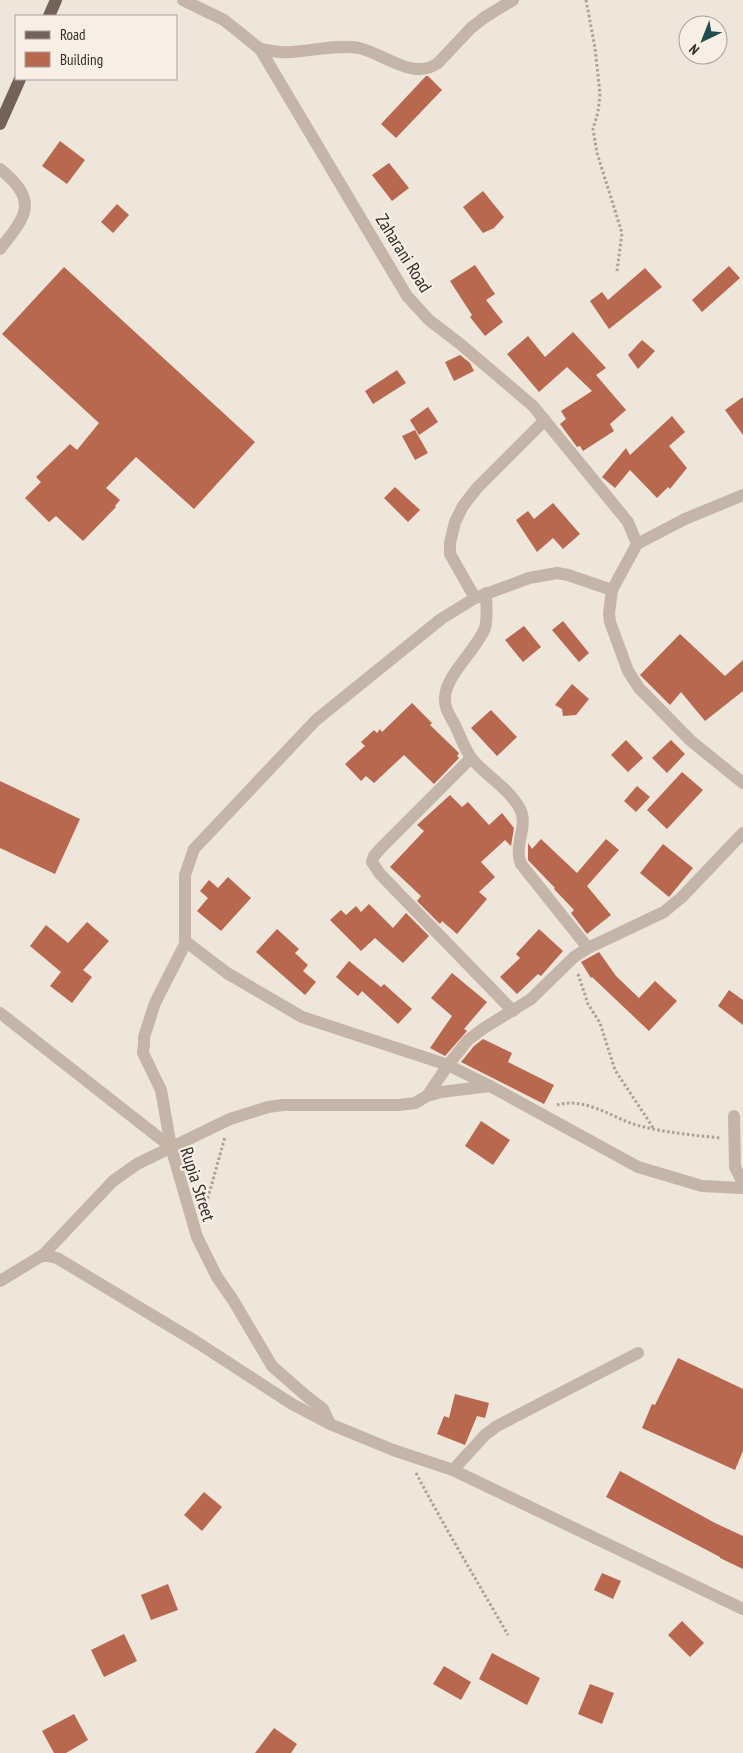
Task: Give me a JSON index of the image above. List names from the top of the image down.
{
  "streets": {
    "street": ["Zaharani Road", "Rupia Street"]
  },
  "legend": ["Road", "Building"],
  "north": "bottom left"
}
